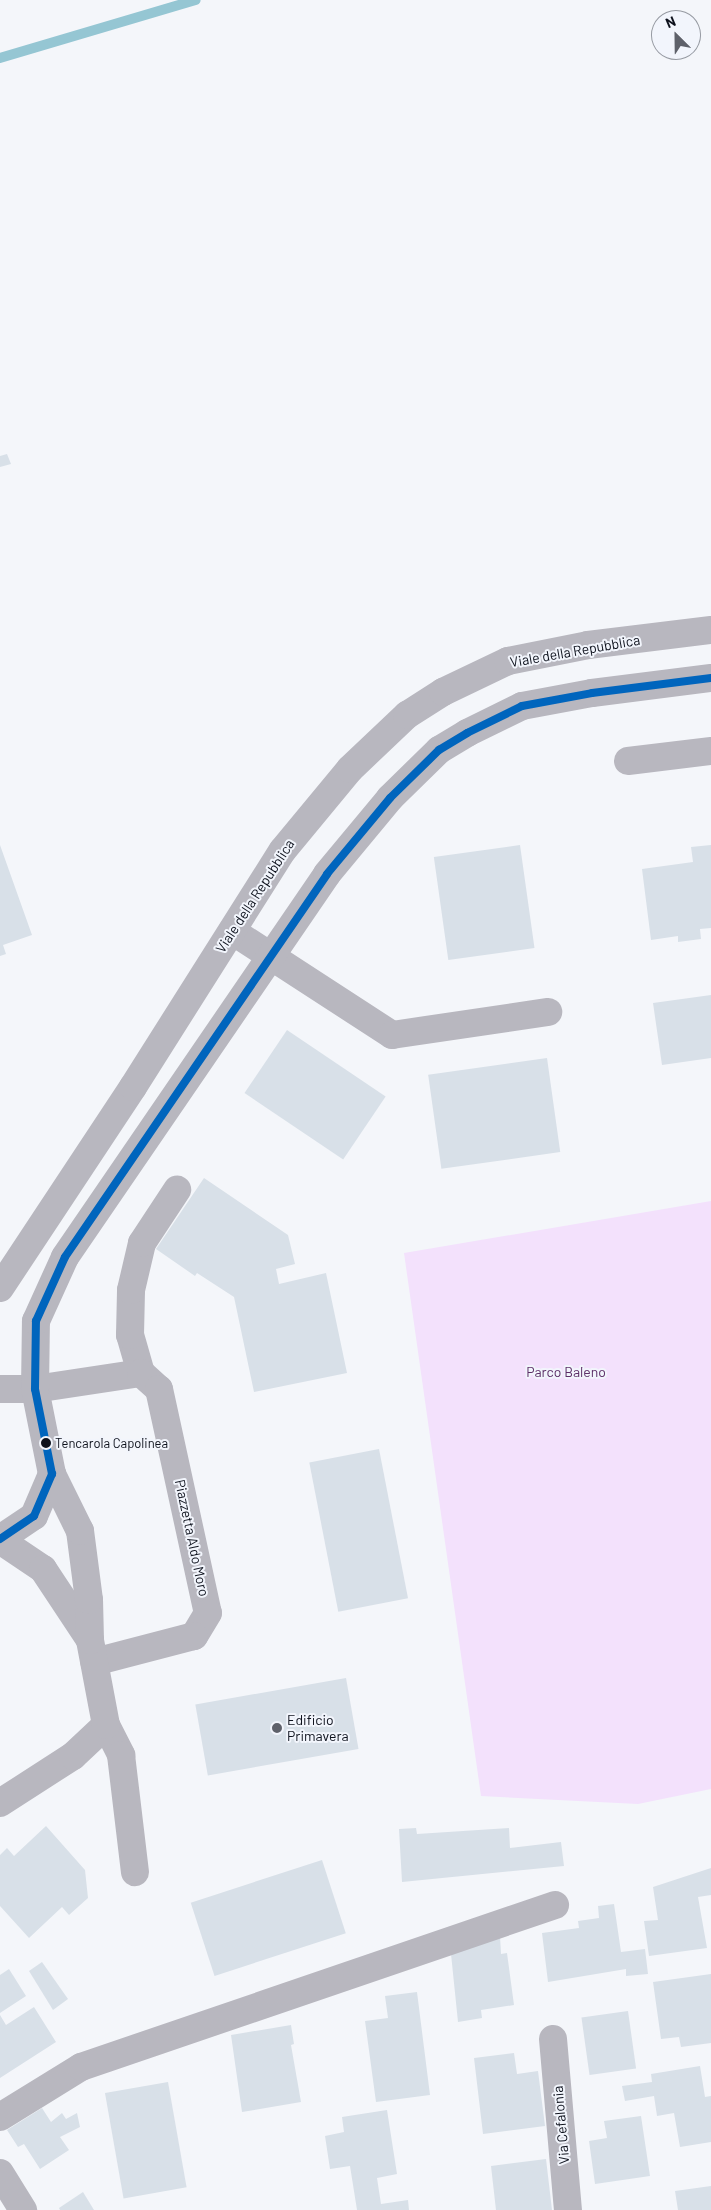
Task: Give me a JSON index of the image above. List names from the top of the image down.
{
  "streets": {
    "street": ["Viale della Repubblica", "Piazzetta Aldo Moro", "Via Cefalonia"]
  },
  "parks": ["Parco Baleno"],
  "places": ["Tencarola Capolinea", "Edificio Primavera"],
  "north": "top left"
}
